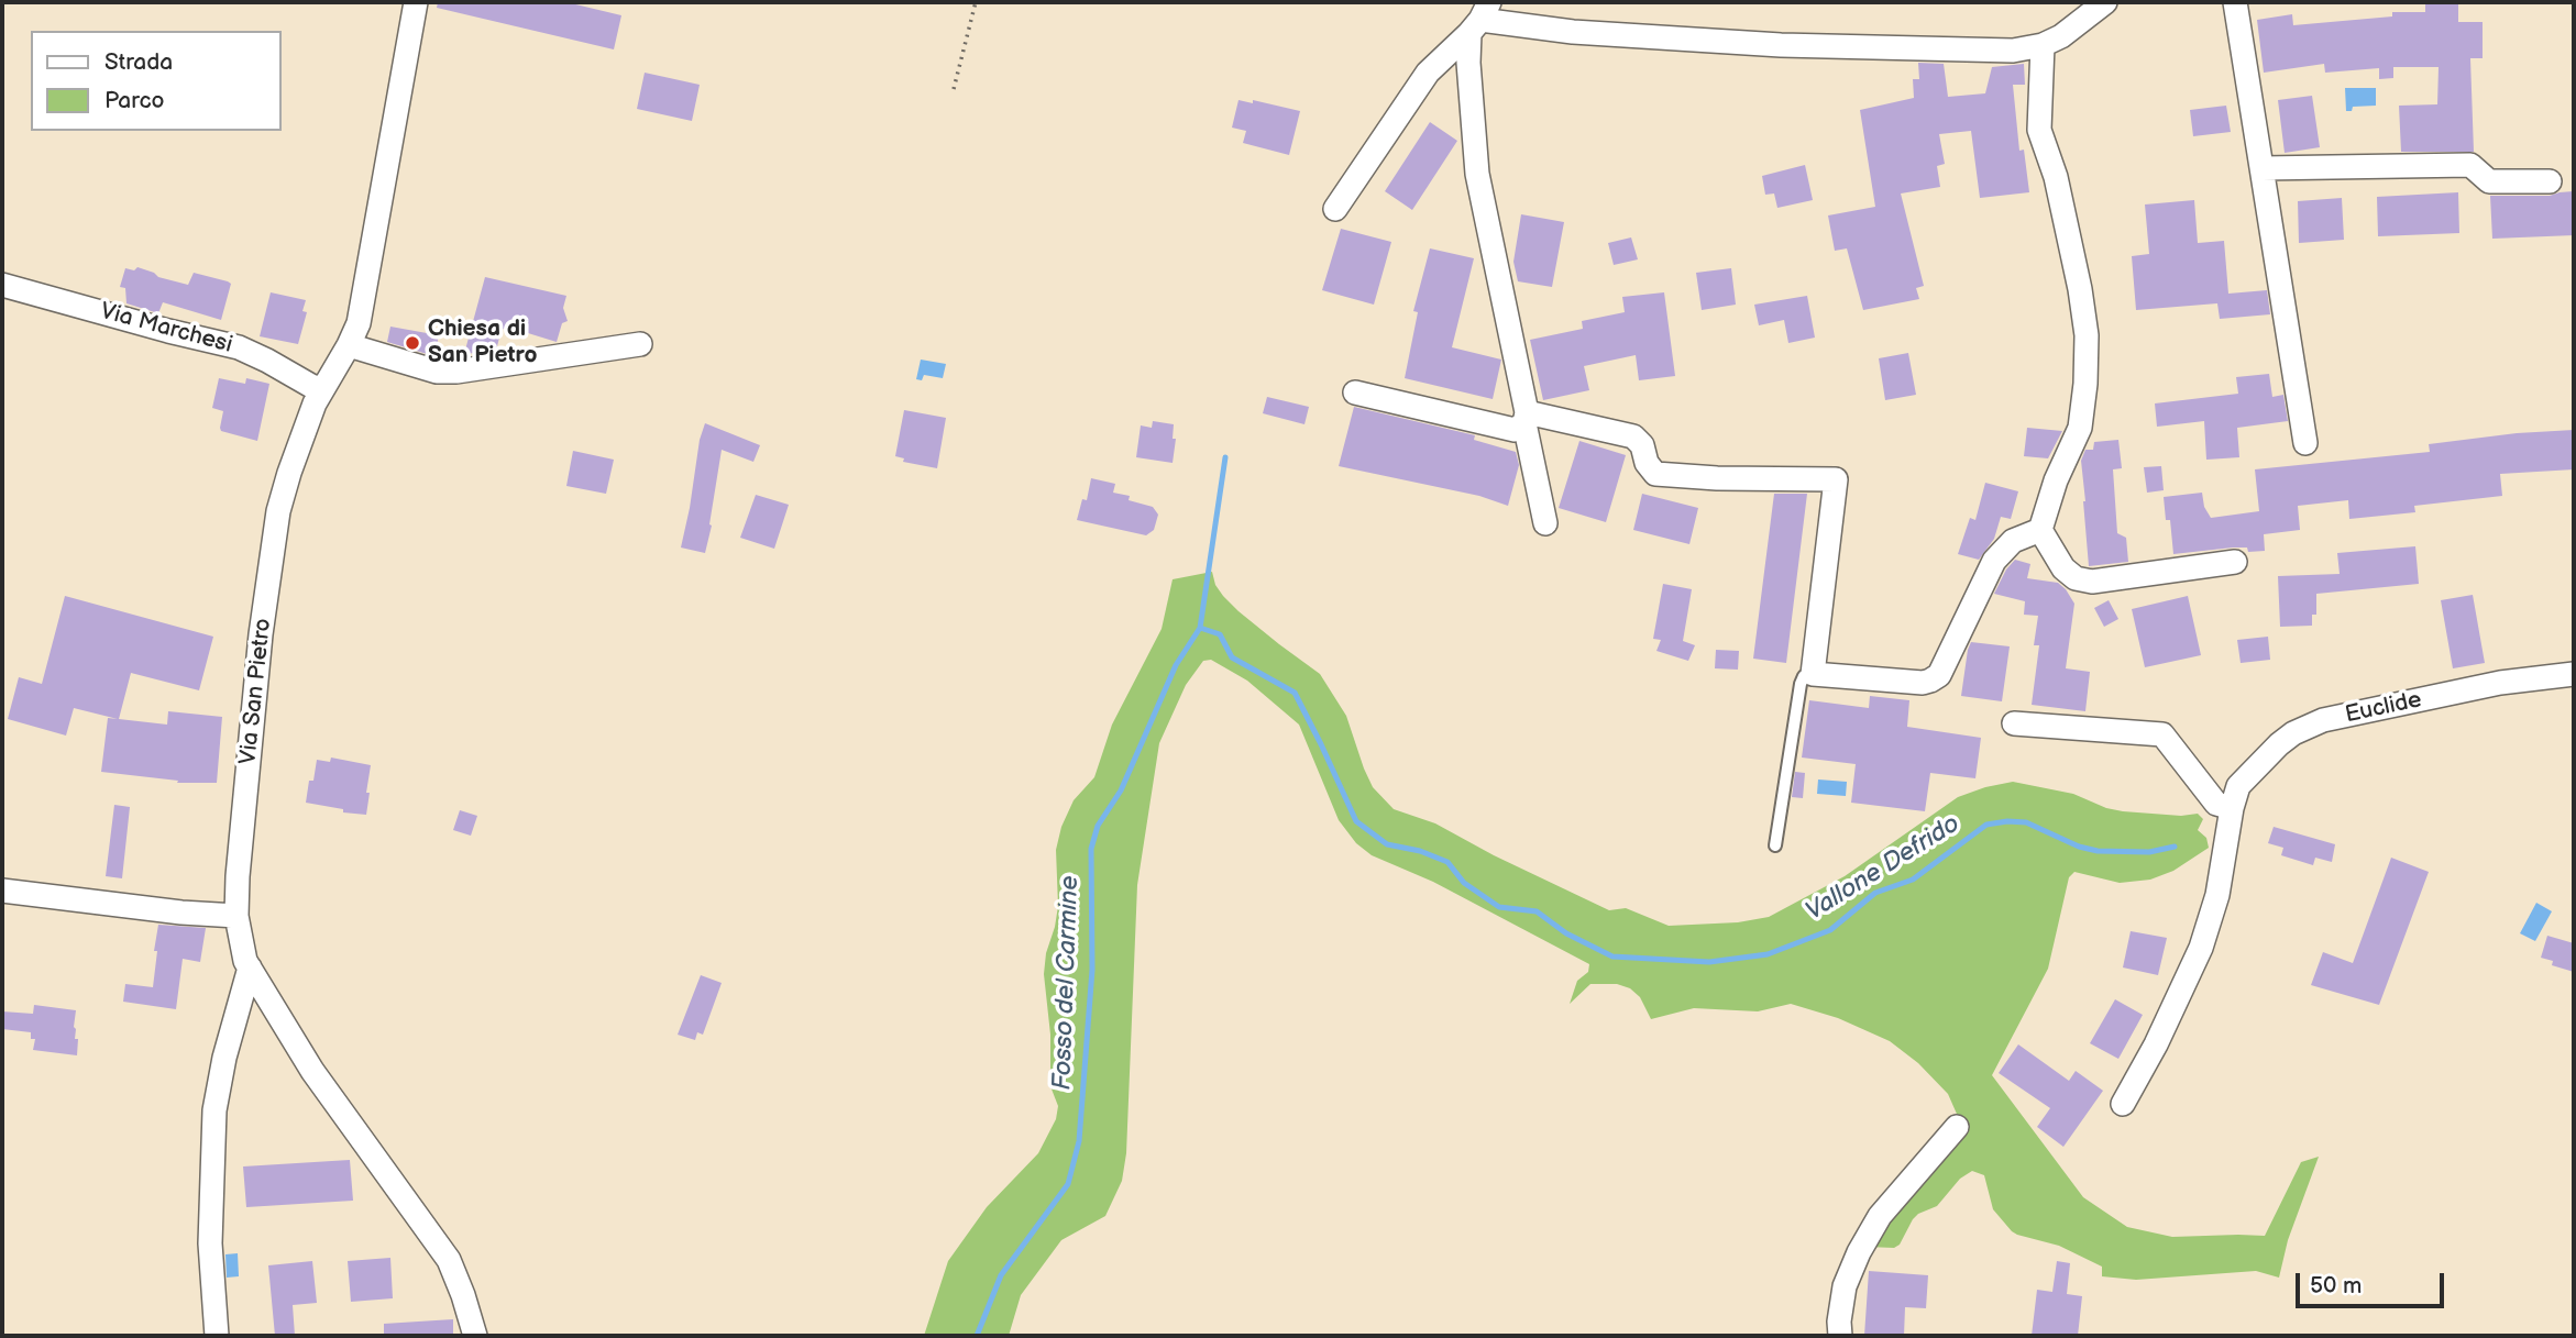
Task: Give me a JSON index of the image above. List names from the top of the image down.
{
  "streets": {
    "street": ["Via Marchesi", "Via San Pietro", "Euclide"]
  },
  "crossings": [
    ["Via Marchesi", "Via San Pietro"]
  ],
  "water": ["Vallone Defrido", "Fosso del Carmine"],
  "places": ["Chiesa di San Pietro"],
  "legend": ["Strada", "Parco"],
  "scale_bar": "50 m"
}
